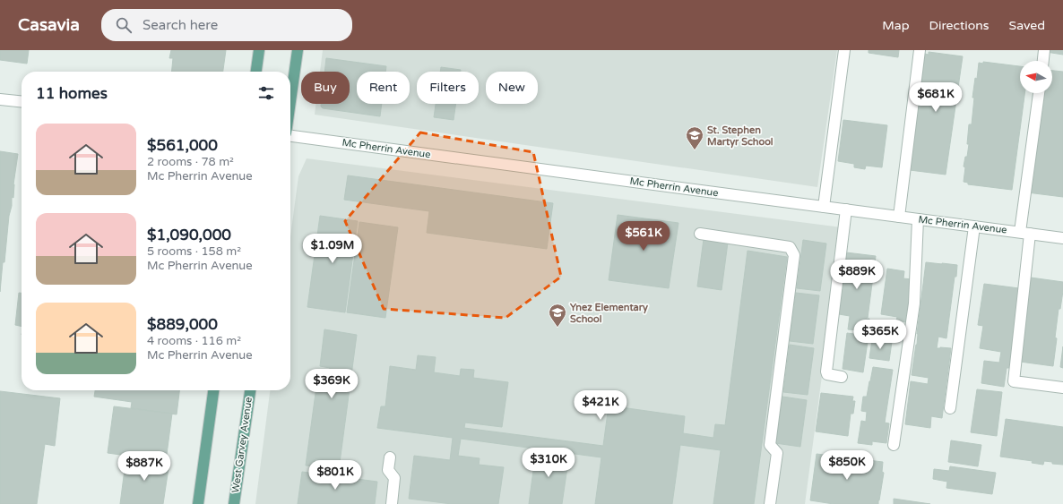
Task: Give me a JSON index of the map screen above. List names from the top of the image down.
{
  "streets": {
    "main road": ["West Garvey Avenue"],
    "street": ["Mc Pherrin Avenue"]
  },
  "places": {
    "school or university": ["St. Stephen Martyr School", "Ynez Elementary School"]
  },
  "north": "left",
  "page": {
    "header": "Casavia",
    "search": "Search here",
    "nav": ["Map", "Directions", "Saved"],
    "chip": [
      "Buy",
      "Rent",
      "Filters",
      "New"
    ],
    "heading": "11 homes",
    "price": [
      "$681K",
      "$561K",
      "$1.09M",
      "$889K",
      "$365K",
      "$369K",
      "$421K",
      "$310K",
      "$850K",
      "$887K",
      "$801K"
    ],
    "list": [
      {
        "name": "$561,000",
        "note": "2 rooms · 78 m² · Mc Pherrin Avenue"
      },
      {
        "name": "$1,090,000",
        "note": "5 rooms · 158 m² · Mc Pherrin Avenue"
      },
      {
        "name": "$889,000",
        "note": "4 rooms · 116 m² · Mc Pherrin Avenue"
      }
    ]
  }
}
